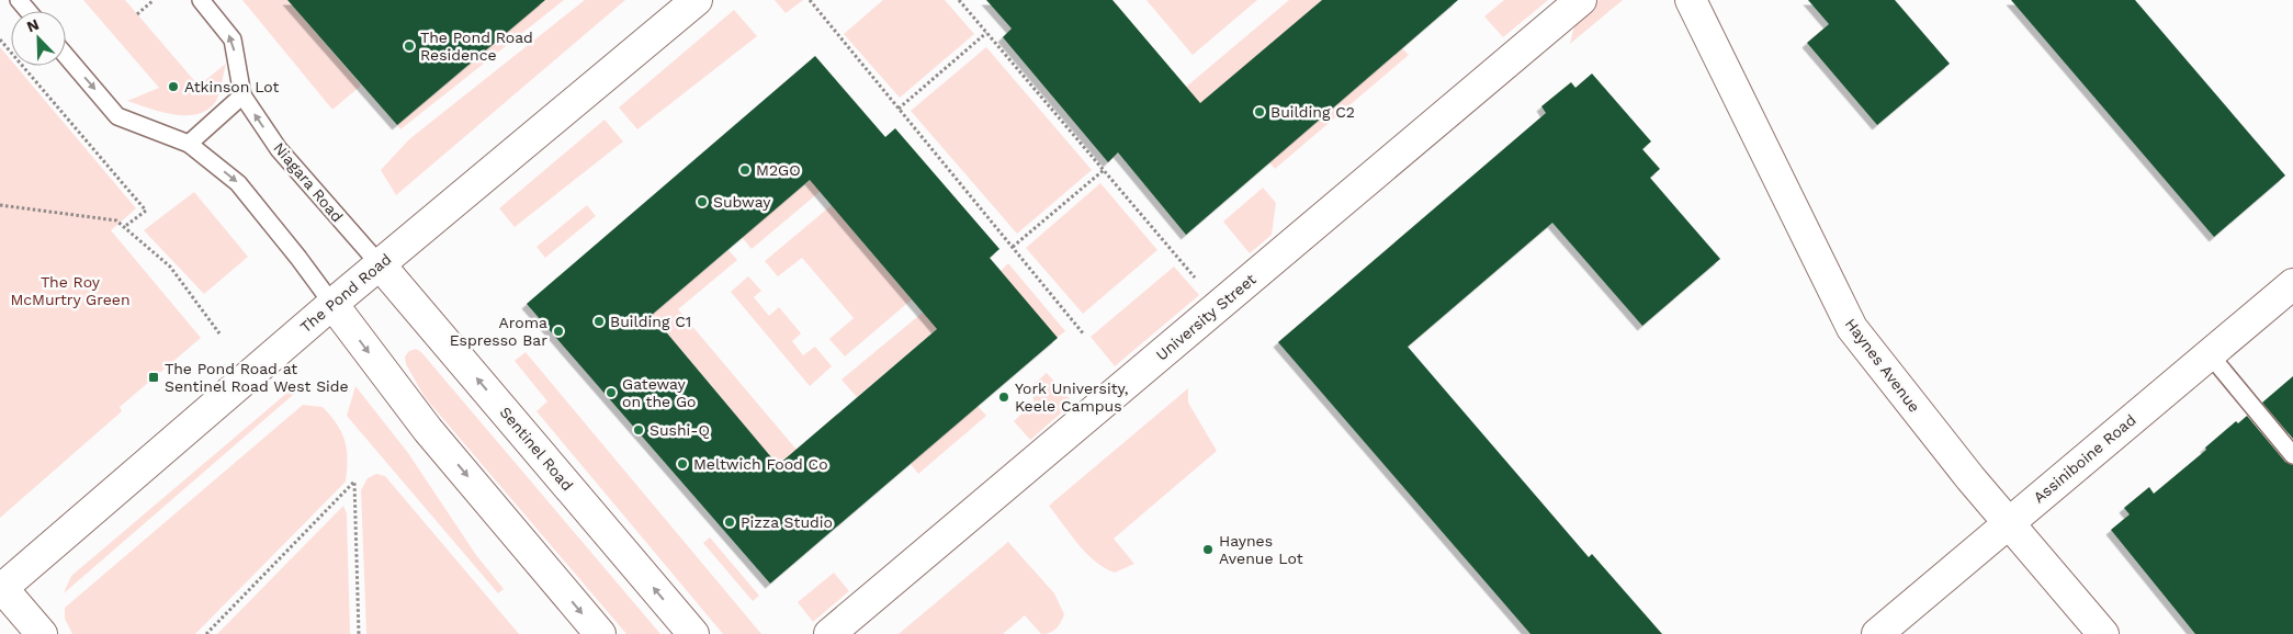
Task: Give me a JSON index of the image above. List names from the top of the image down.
{
  "streets": {
    "street": [
      "The Pond Road",
      "University Street",
      "Haynes Avenue",
      "Sentinel Road",
      "Assiniboine Road"
    ],
    "lane": ["Niagara Road"]
  },
  "crossings": [
    ["Niagara Road", "The Pond Road"],
    ["Niagara Road", "Sentinel Road"],
    ["The Pond Road", "Sentinel Road"],
    ["Haynes Avenue", "Assiniboine Road"]
  ],
  "parks": ["The Roy McMurtry Green"],
  "places": {
    "other": [
      "The Pond Road Residence",
      "Atkinson Lot",
      "Building C2",
      "M2GO",
      "Subway",
      "Building C1",
      "Aroma Espresso Bar",
      "Gateway on the Go",
      "York University, Keele Campus",
      "Sushi-Q",
      "Meltwich Food Co",
      "Pizza Studio",
      "Haynes Avenue Lot"
    ],
    "transit": ["The Pond Road at Sentinel Road West Side"]
  },
  "north": "top left"
}
